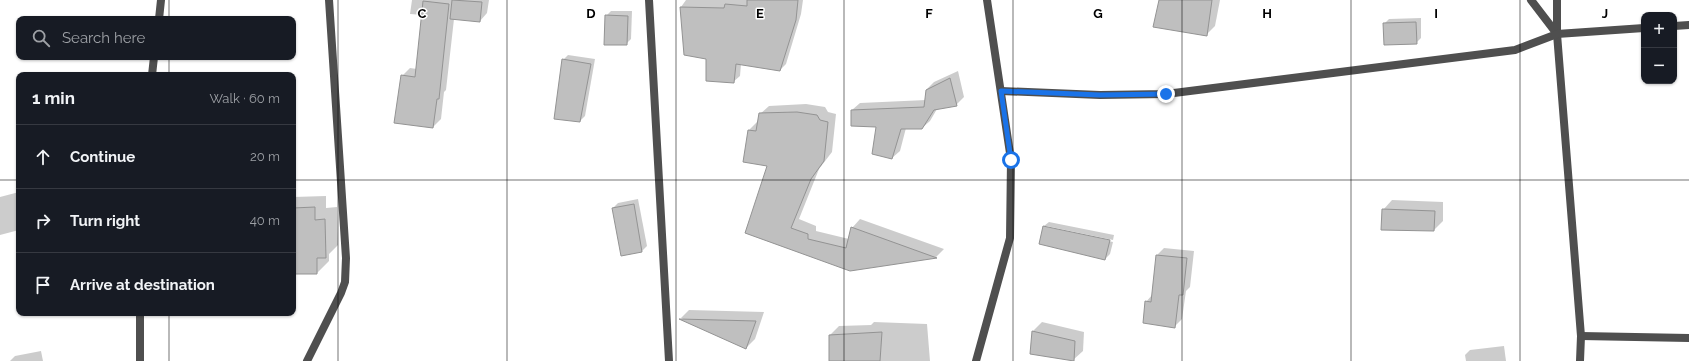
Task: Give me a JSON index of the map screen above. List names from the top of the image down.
{
  "page": {
    "map_buttons": ["+", "−"],
    "search": "Search here",
    "heading": ["1 min", "Walk · 60 m"],
    "list": [
      ["Continue", "20 m"],
      ["Turn right", "40 m"],
      "Arrive at destination"
    ]
  },
  "grid": {
    "columns": [
      "C",
      "D",
      "E",
      "F",
      "G",
      "H",
      "I",
      "J"
    ]
  }
}
